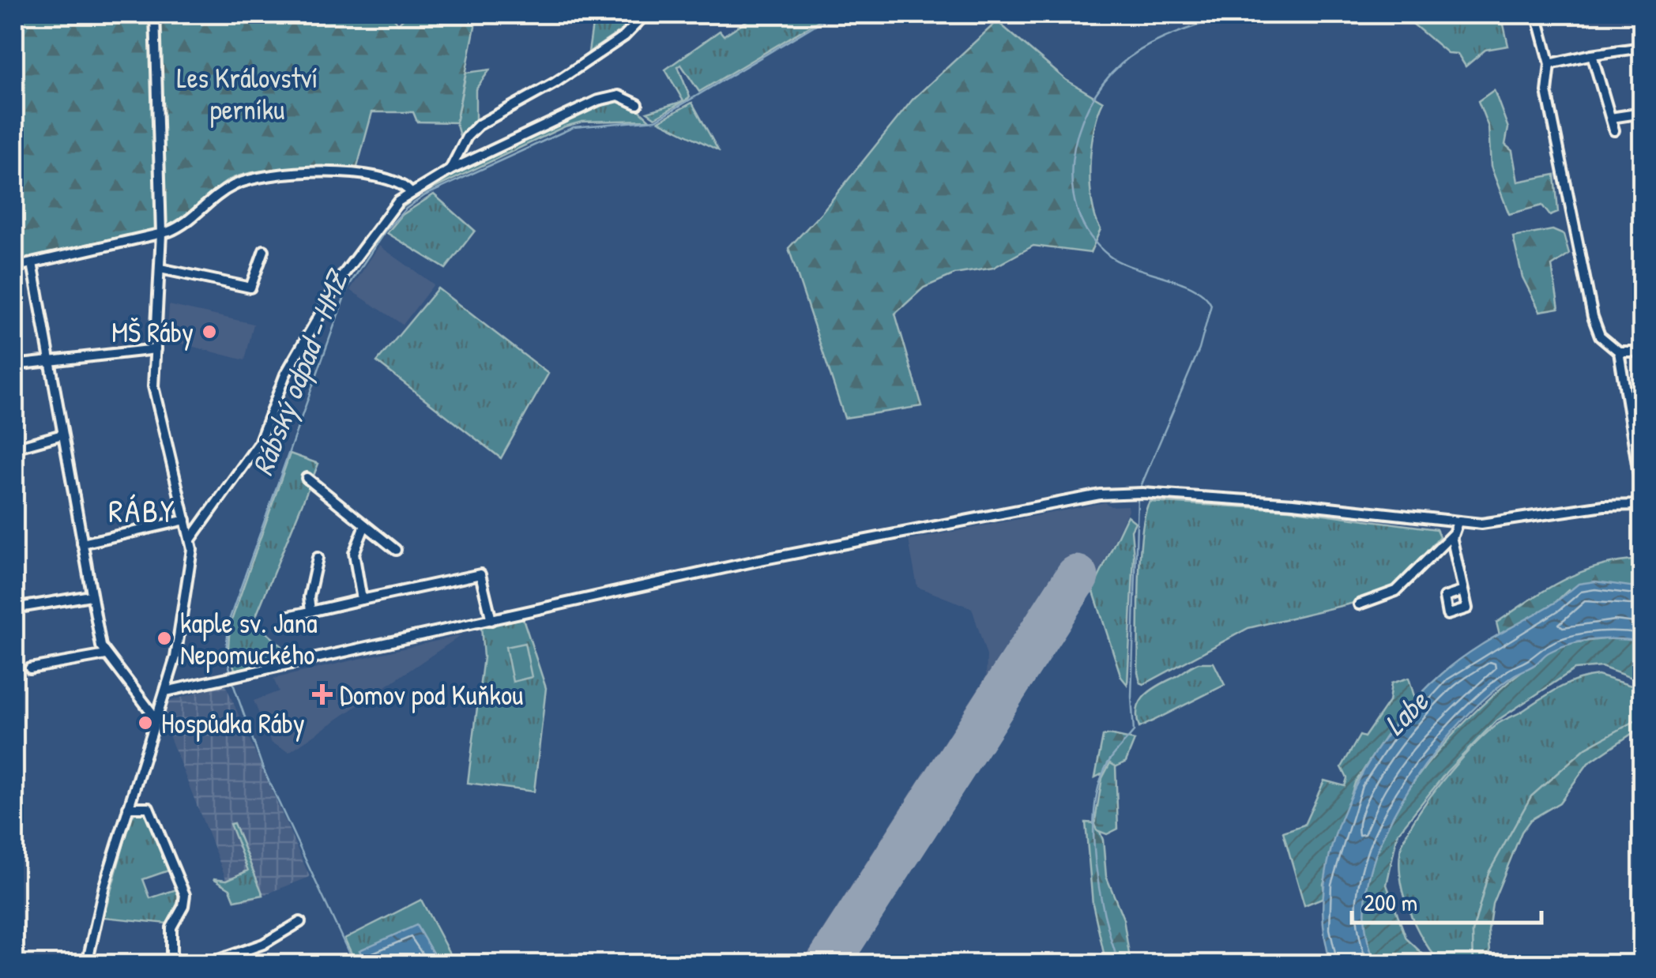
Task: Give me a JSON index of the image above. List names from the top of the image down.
{
  "districts": ["RÁBY"],
  "water": ["Rábský odpad - HMZ", "Labe"],
  "parks": ["Les Království perníku"],
  "places": {
    "other": ["MŠ Ráby", "kaple sv. Jana Nepomuckého", "Hospůdka Ráby"],
    "health": ["Domov pod Kuňkou"]
  },
  "scale_bar": "200 m"
}
